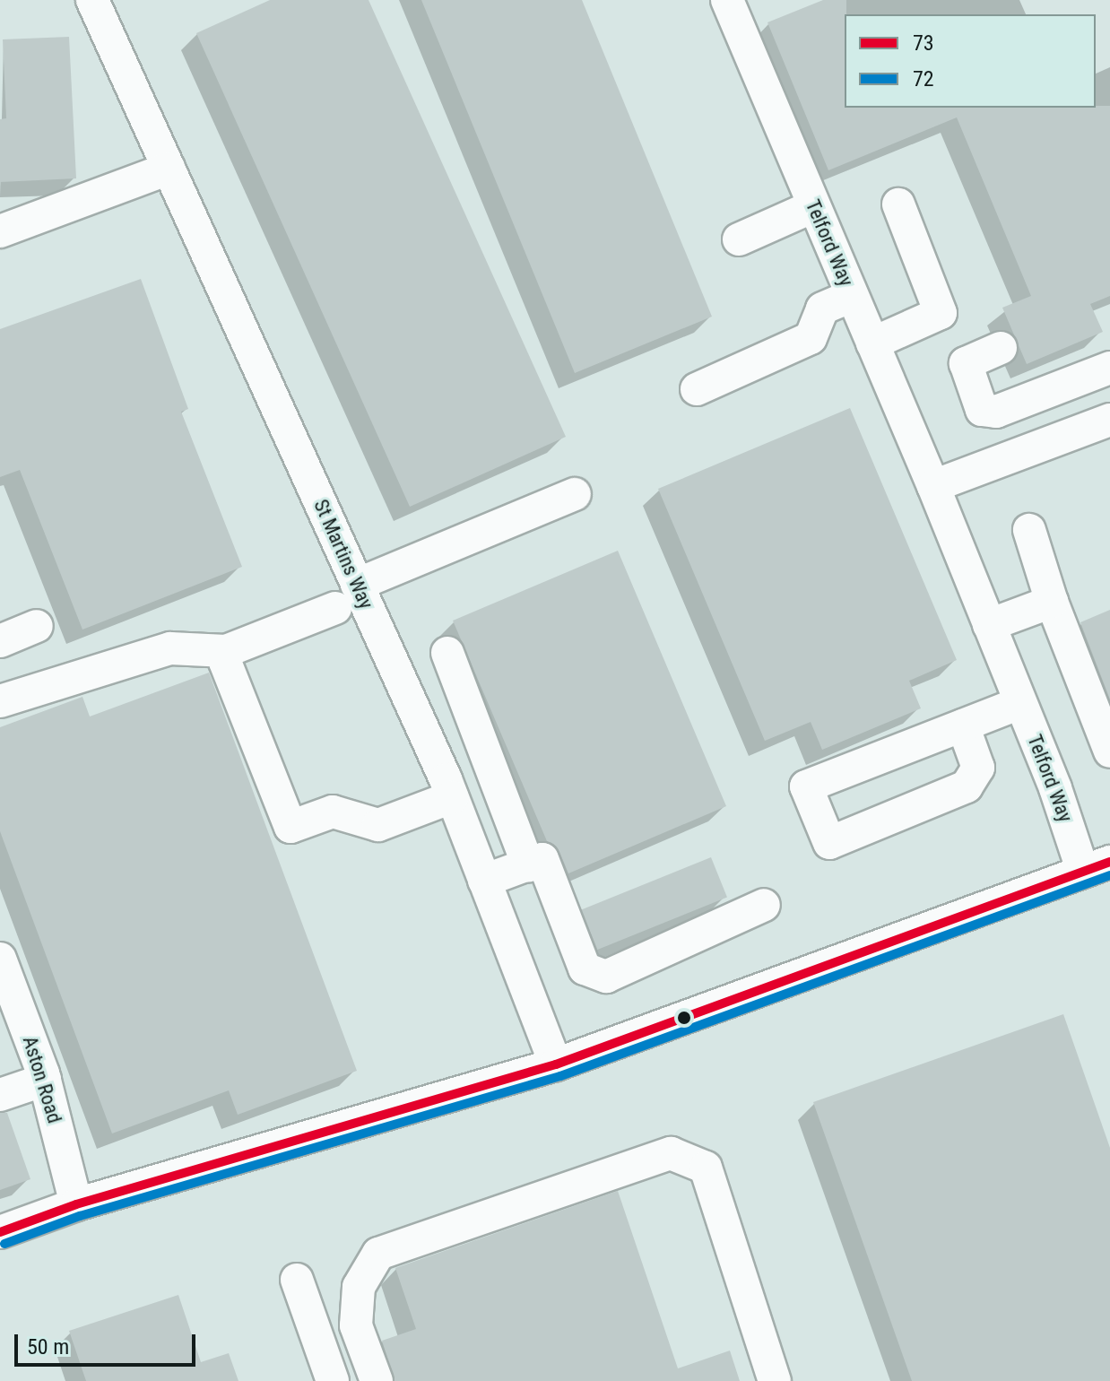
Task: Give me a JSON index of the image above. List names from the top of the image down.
{
  "streets": {
    "street": ["Telford Way", "St Martins Way", "Aston Road"]
  },
  "lines": ["transit line 73", "transit line 72"],
  "legend": ["73", "72"],
  "scale_bar": "50 m"
}
